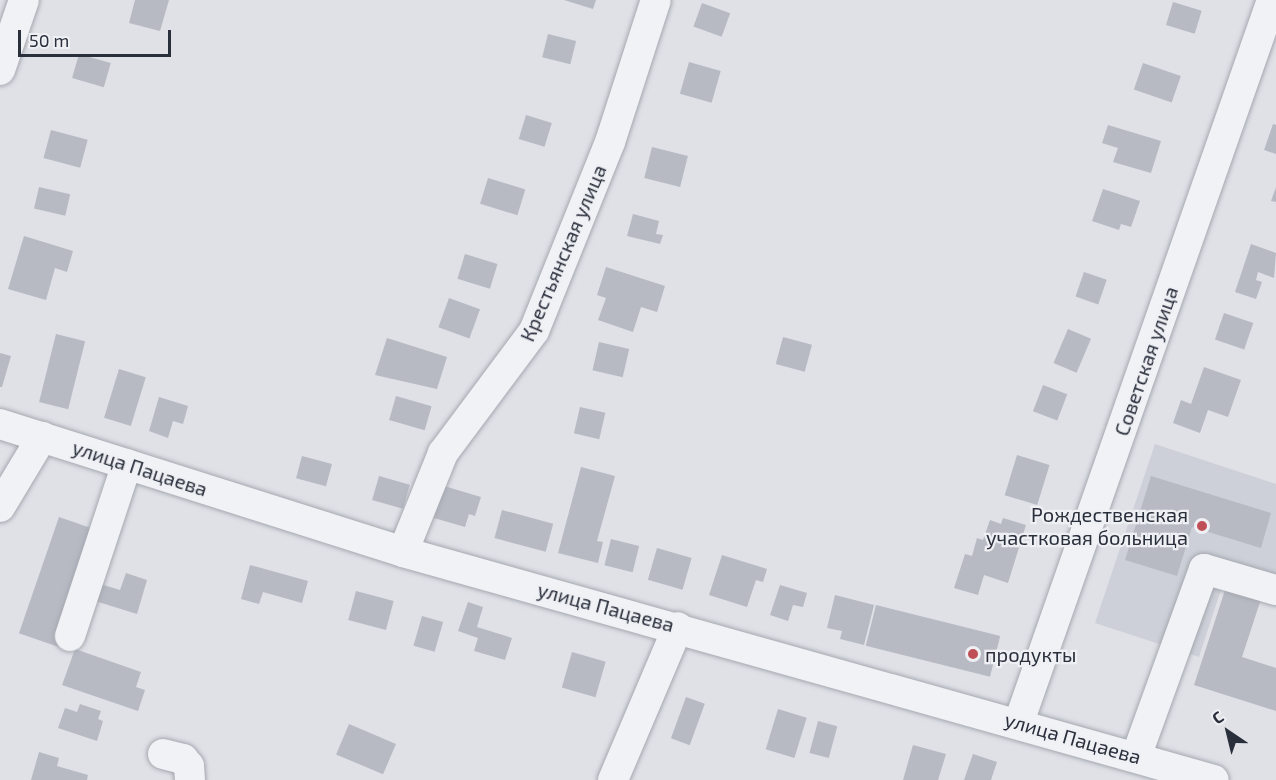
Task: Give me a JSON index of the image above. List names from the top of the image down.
{
  "streets": {
    "street": ["Крестьянская улица", "Советская улица", "улица Пацаева"]
  },
  "crossings": [
    ["Крестьянская улица", "улица Пацаева"],
    ["Советская улица", "улица Пацаева"]
  ],
  "places": ["Рождественская участковая больница", "продукты"],
  "scale_bar": "50 m",
  "north": "top left"
}
